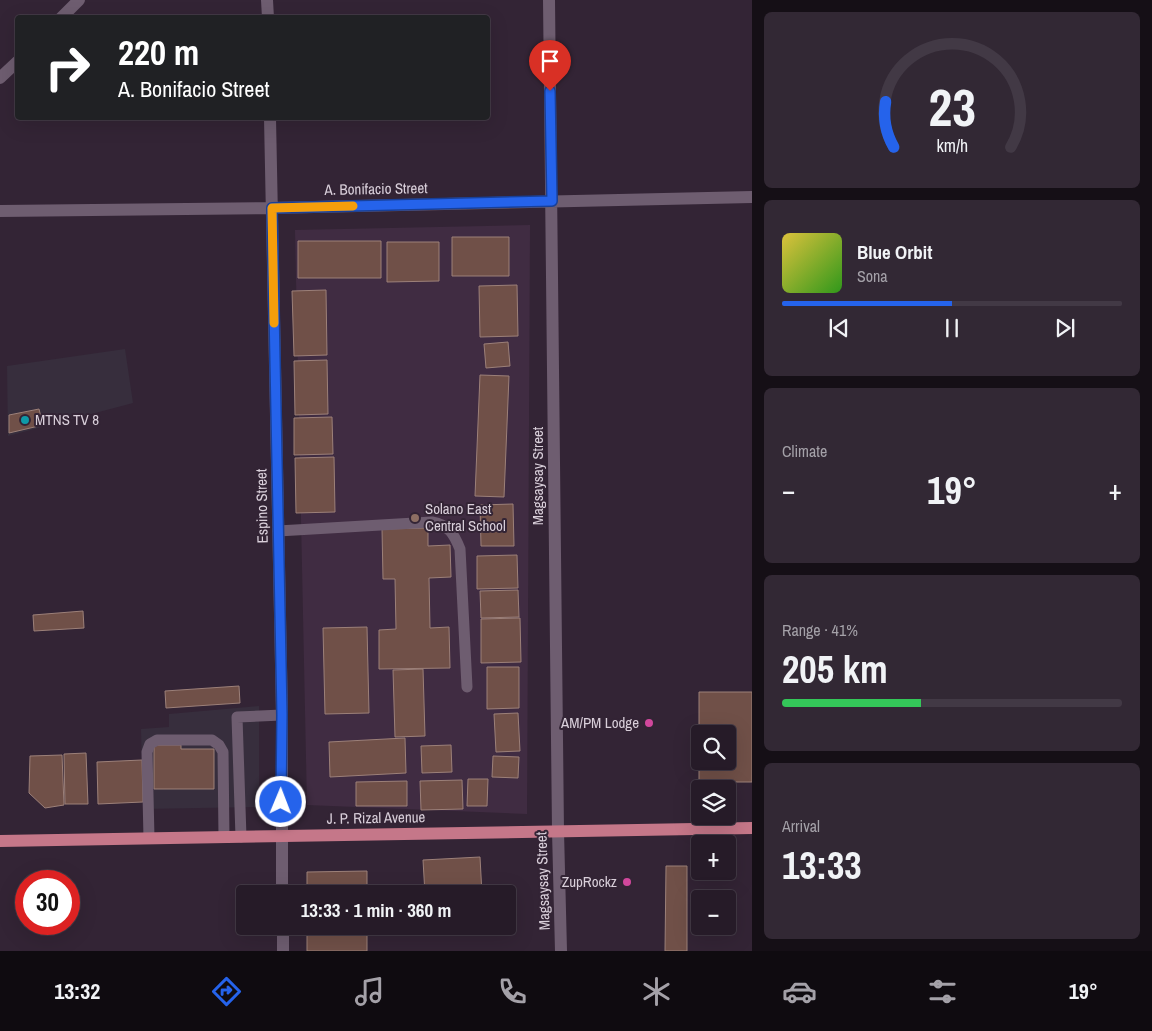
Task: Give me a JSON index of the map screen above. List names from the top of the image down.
{
  "streets": {
    "main road": ["J. P. Rizal Avenue"],
    "street": ["A. Bonifacio Street", "Magsaysay Street", "Espino Street"]
  },
  "crossings": [
    ["A. Bonifacio Street", "Magsaysay Street"],
    ["A. Bonifacio Street", "Espino Street"],
    ["Magsaysay Street", "J. P. Rizal Avenue"],
    ["Espino Street", "J. P. Rizal Avenue"]
  ],
  "places": [
    "MTNS TV 8",
    "Solano East Central School",
    "AM/PM Lodge",
    "ZupRockz"
  ],
  "page": {
    "turn": ["220 m", "A. Bonifacio Street"],
    "song": ["Blue Orbit", "Sona"],
    "tile": [
      "Climate",
      ["Range · 41%", "205 km"],
      ["Arrival", "13:33"]
    ],
    "heat": ["−", "19°", "+"],
    "map_buttons": ["+", "−"],
    "limit": "30",
    "trip": "13:33 · 1 min · 360 m",
    "tabs": ["13:32", "19°"],
    "gauge": ["23", "km/h"]
  }
}
